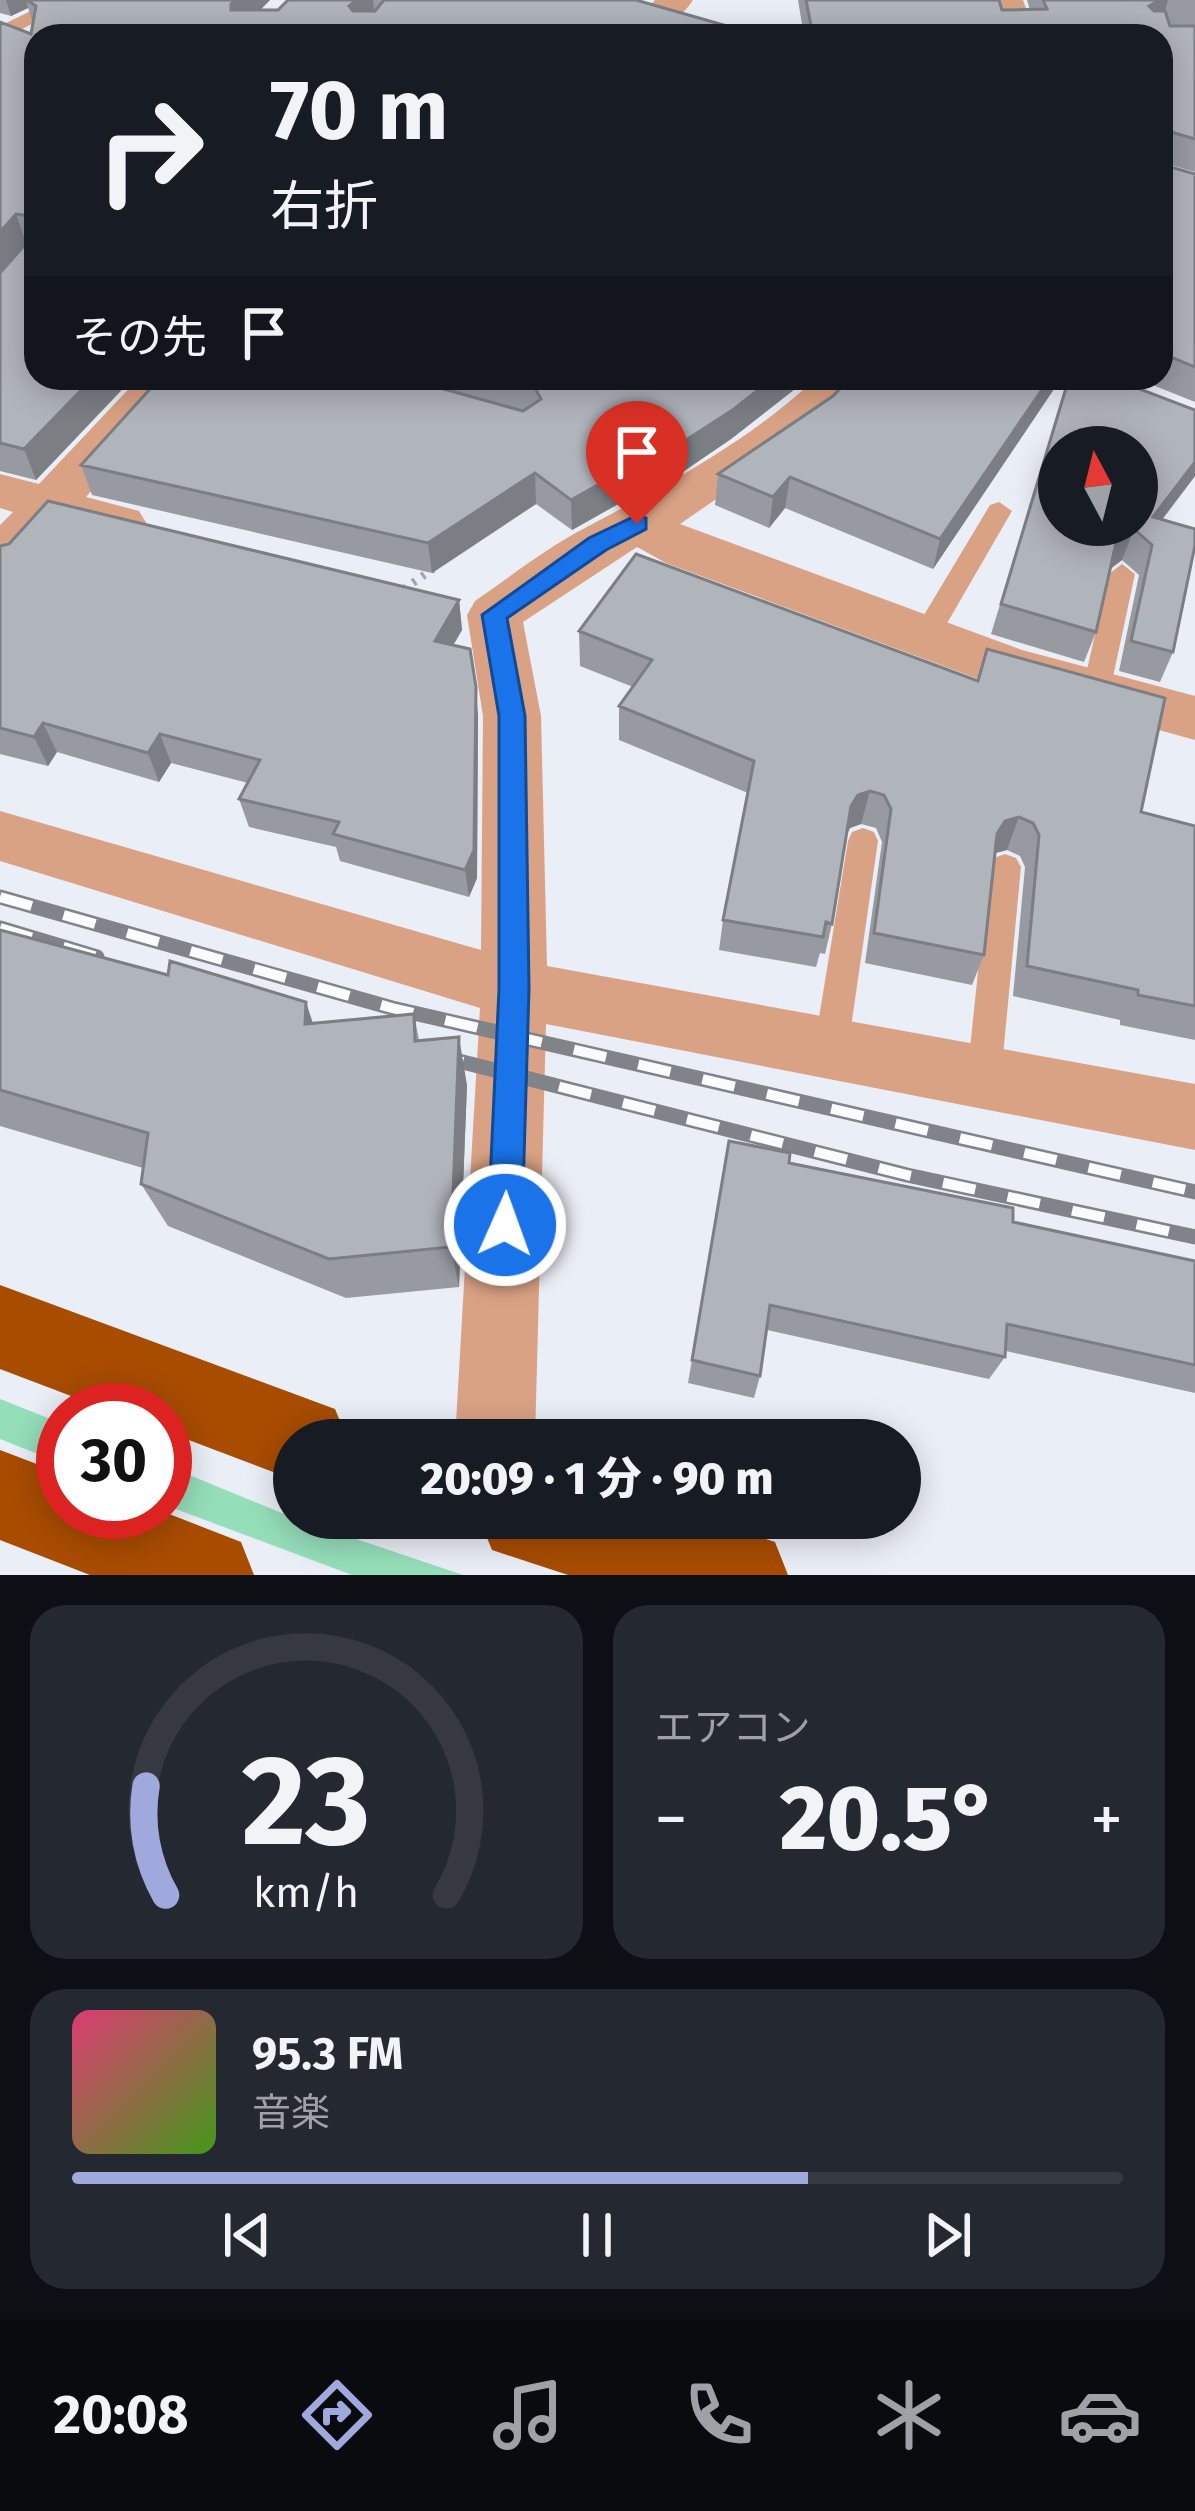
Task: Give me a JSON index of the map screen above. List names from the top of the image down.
{
  "north": "top",
  "page": {
    "turn": ["70 m", "右折"],
    "then": "その先",
    "limit": "30",
    "trip": "20:09 · 1 分 · 90 m",
    "tile": "エアコン",
    "heat": ["−", "20.5°", "+"],
    "song": ["95.3 FM", "音楽"],
    "tabs": "20:08",
    "gauge": ["23", "km/h"]
  }
}
